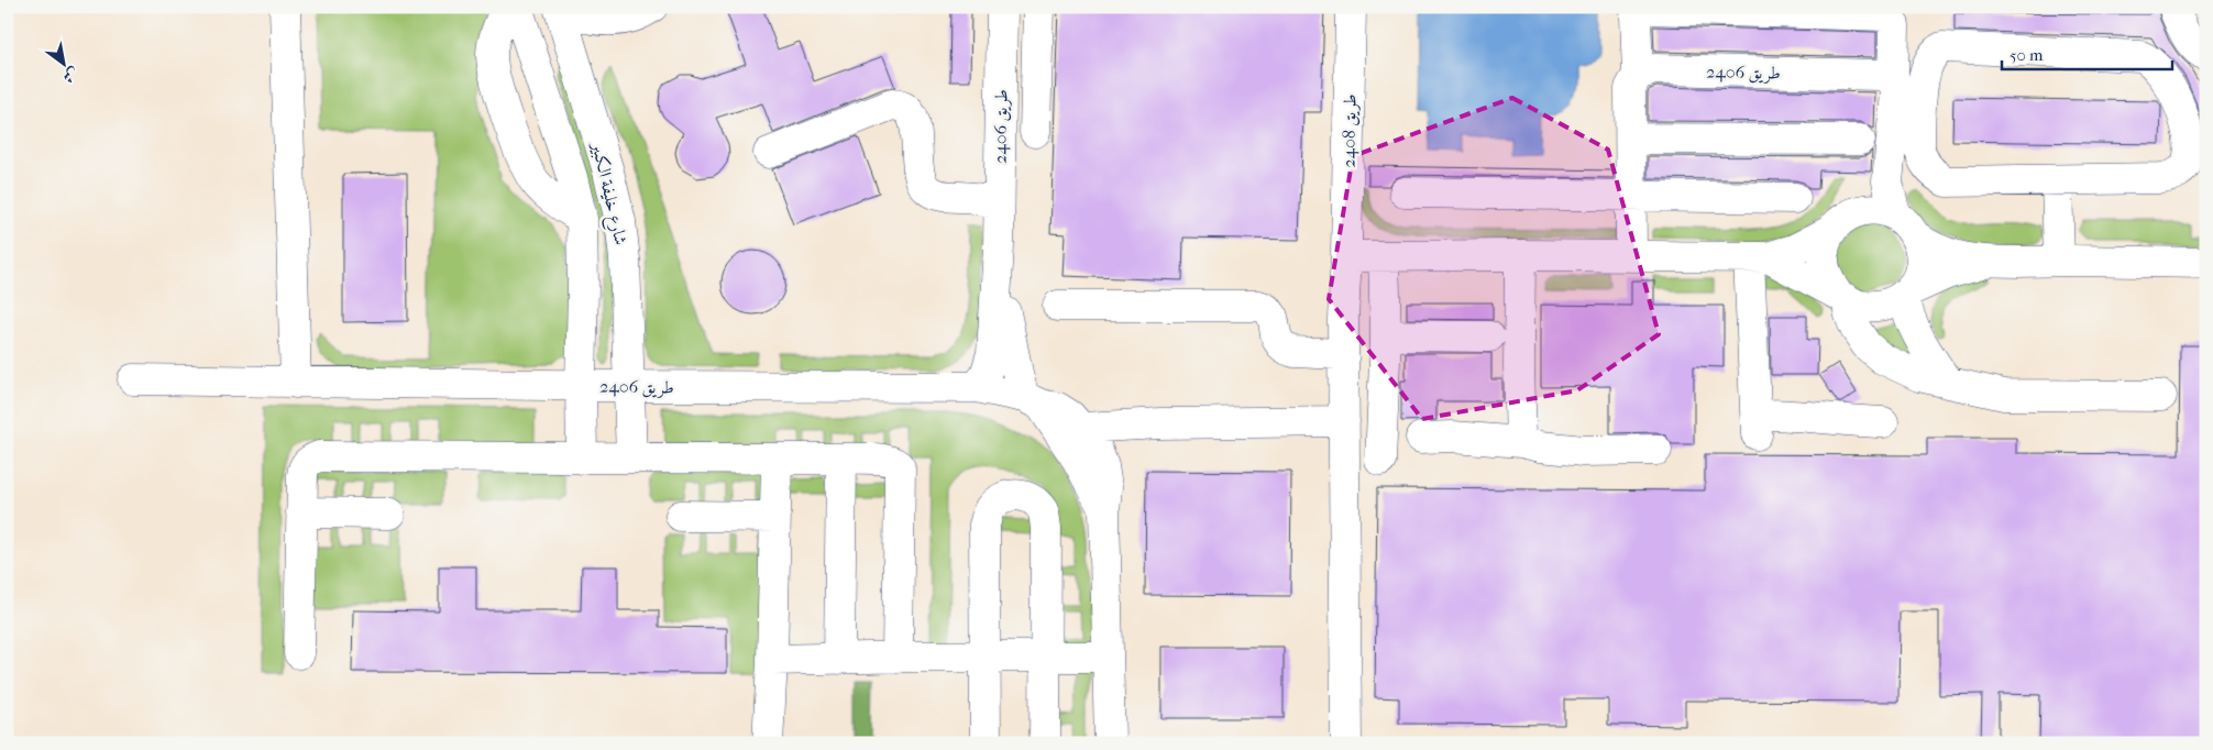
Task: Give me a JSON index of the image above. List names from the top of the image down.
{
  "streets": {
    "street": ["طريق 2406", "طريق 2408", "شارع خليفة الكبير"]
  },
  "crossings": [
    ["طريق 2406", "شارع خليفة الكبير"]
  ],
  "scale_bar": "50 m",
  "north": "bottom right"
}
